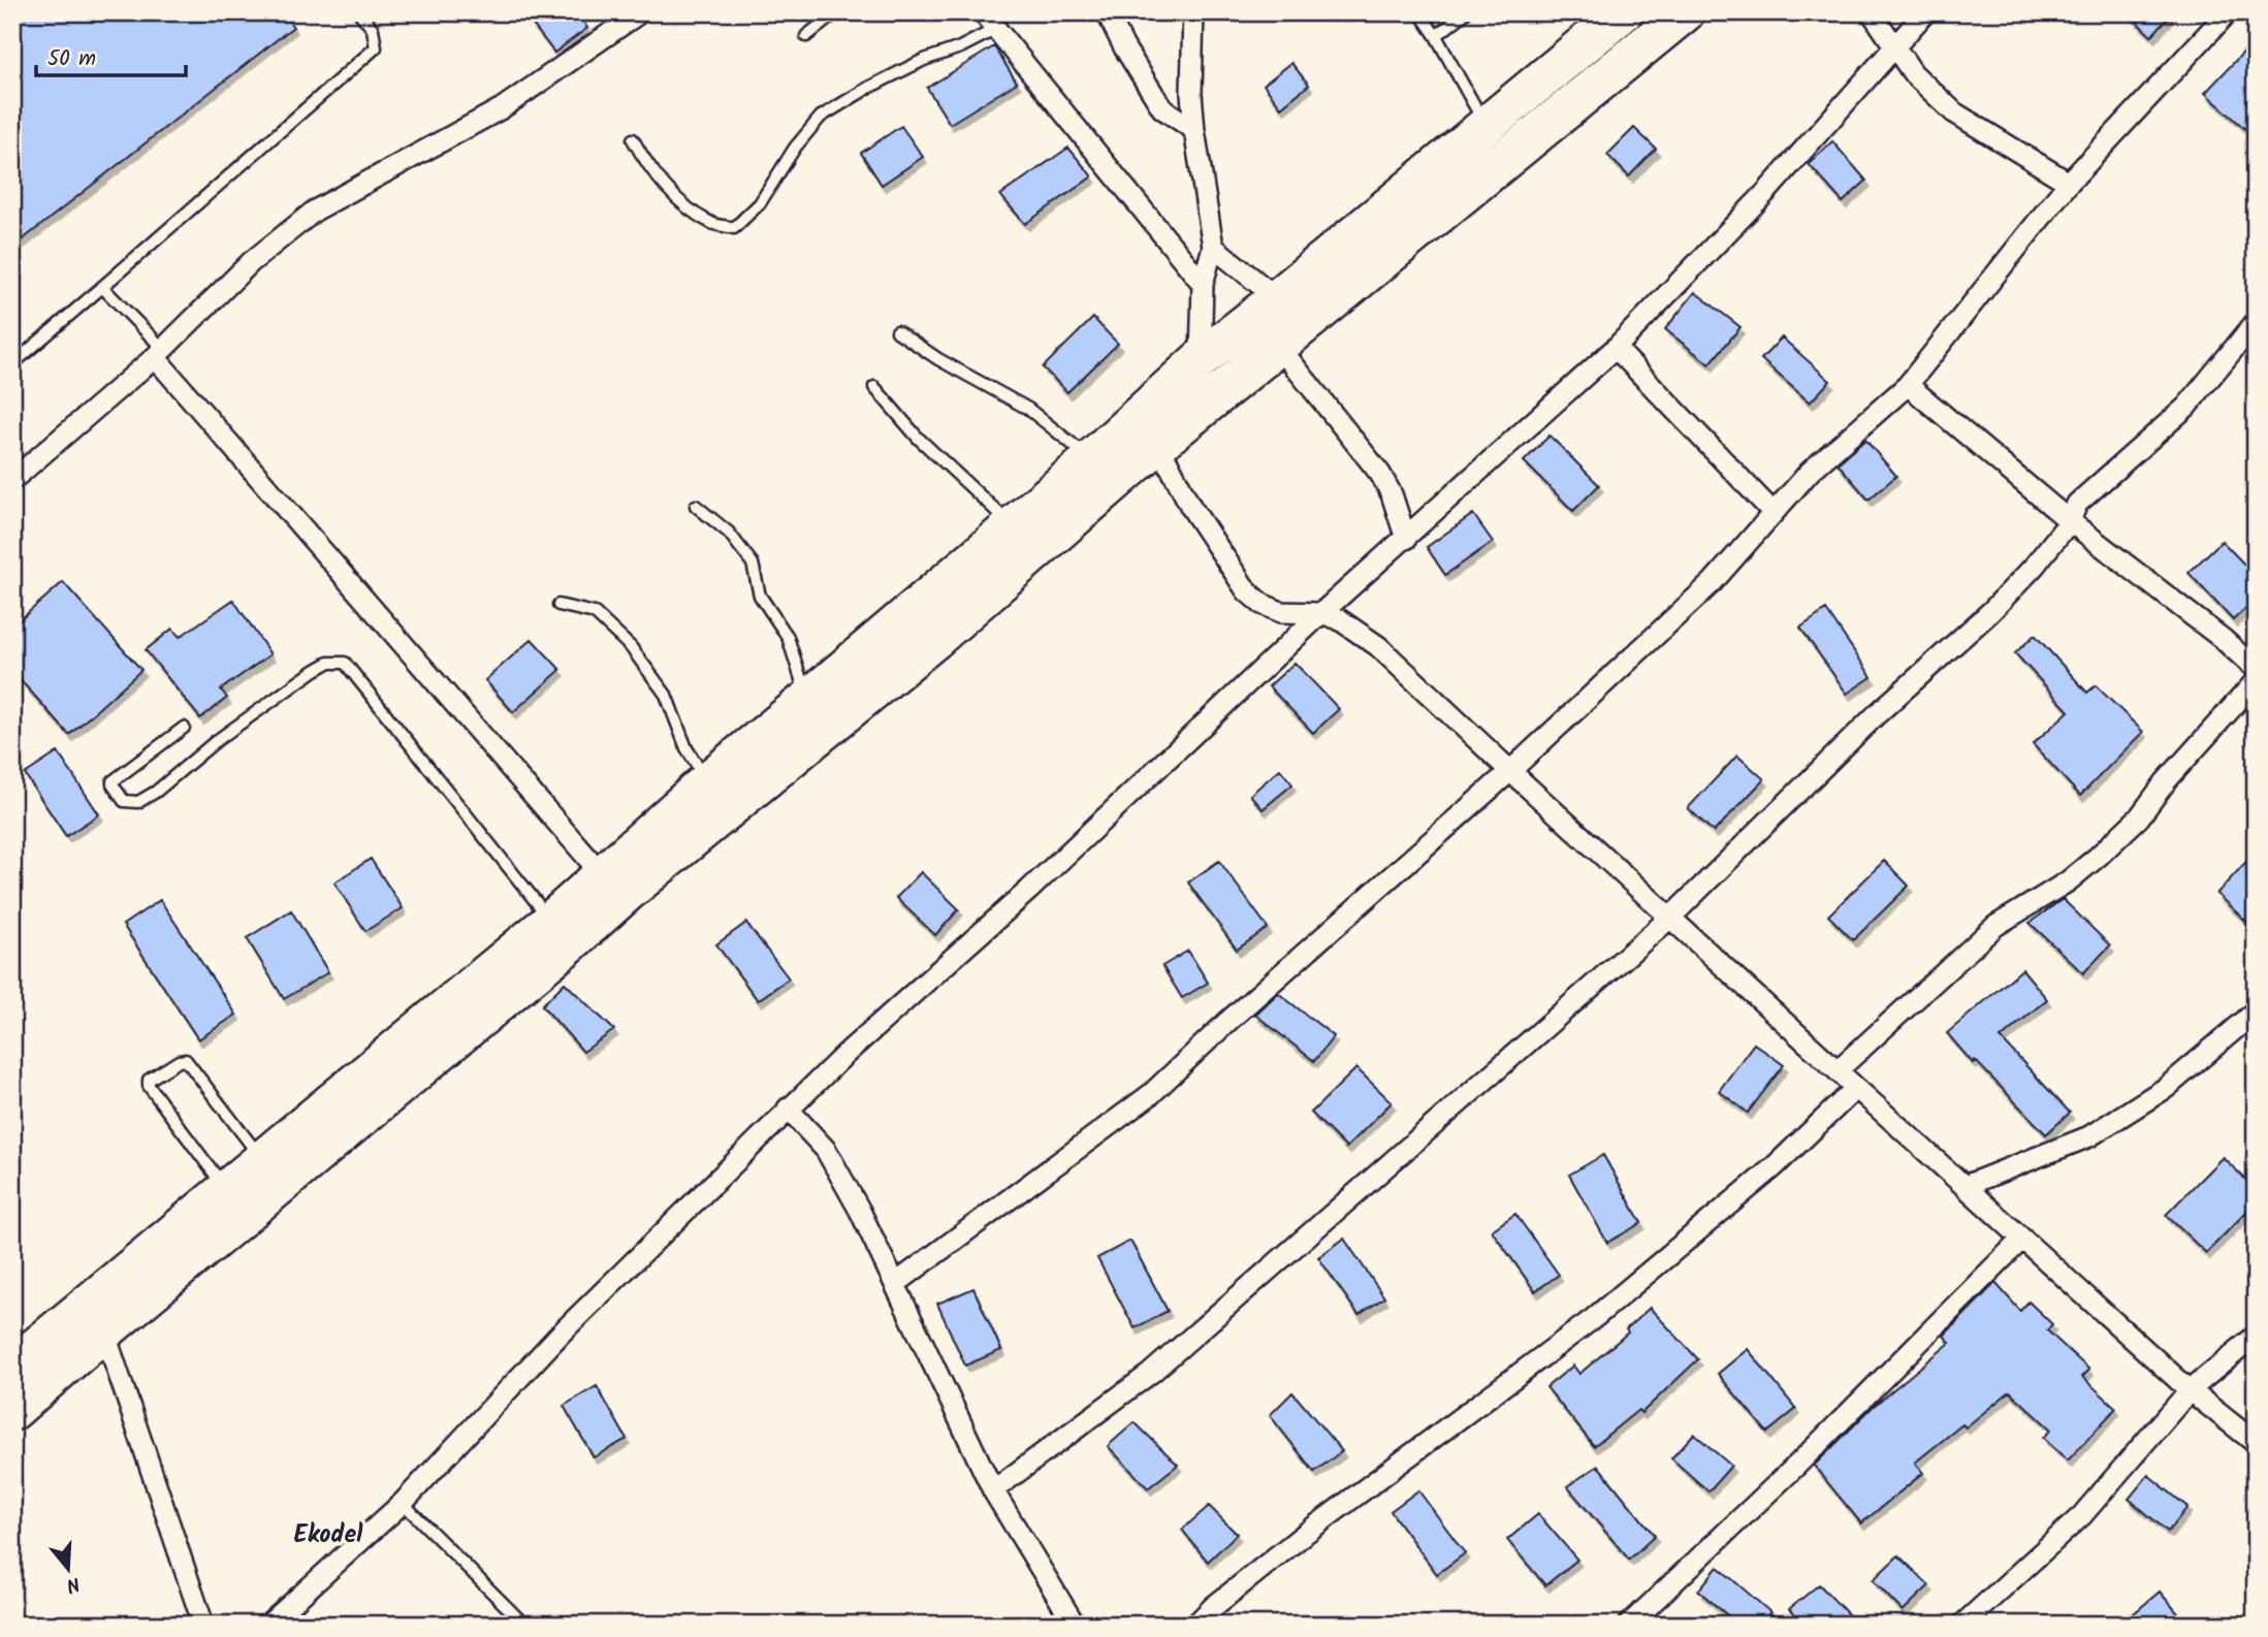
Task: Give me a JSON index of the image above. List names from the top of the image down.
{
  "districts": ["Ekodel"],
  "scale_bar": "50 m",
  "north": "bottom"
}
